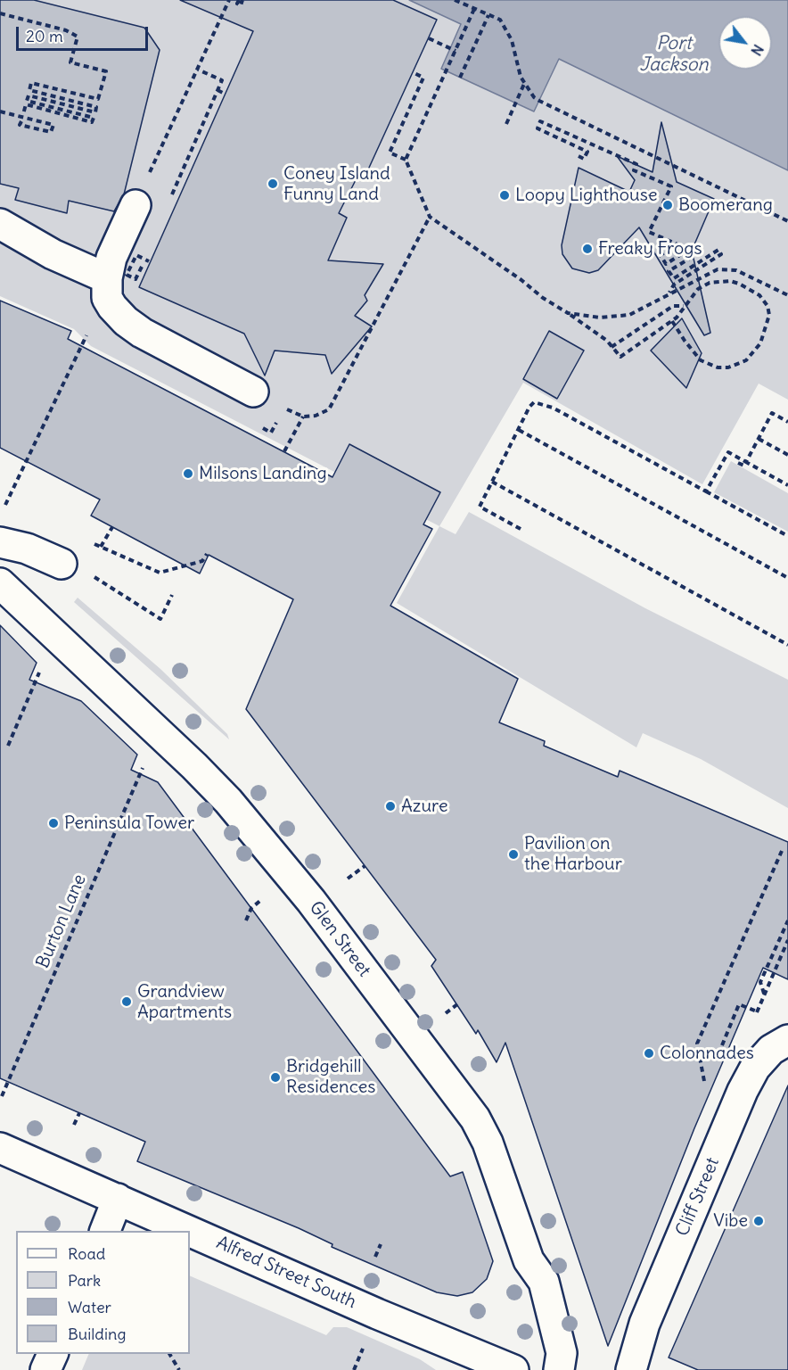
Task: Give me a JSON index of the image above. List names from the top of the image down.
{
  "streets": {
    "street": ["Glen Street", "Cliff Street", "Alfred Street South"],
    "path": ["Burton Lane"]
  },
  "water": ["Port Jackson"],
  "places": [
    "Coney Island Funny Land",
    "Loopy Lighthouse",
    "Boomerang",
    "Freaky Frogs",
    "Milsons Landing",
    "Azure",
    "Peninsula Tower",
    "Pavilion on the Harbour",
    "Grandview Apartments",
    "Colonnades",
    "Bridgehill Residences",
    "Vibe"
  ],
  "legend": [
    "Road",
    "Park",
    "Water",
    "Building"
  ],
  "scale_bar": "20 m",
  "north": "bottom right"
}
